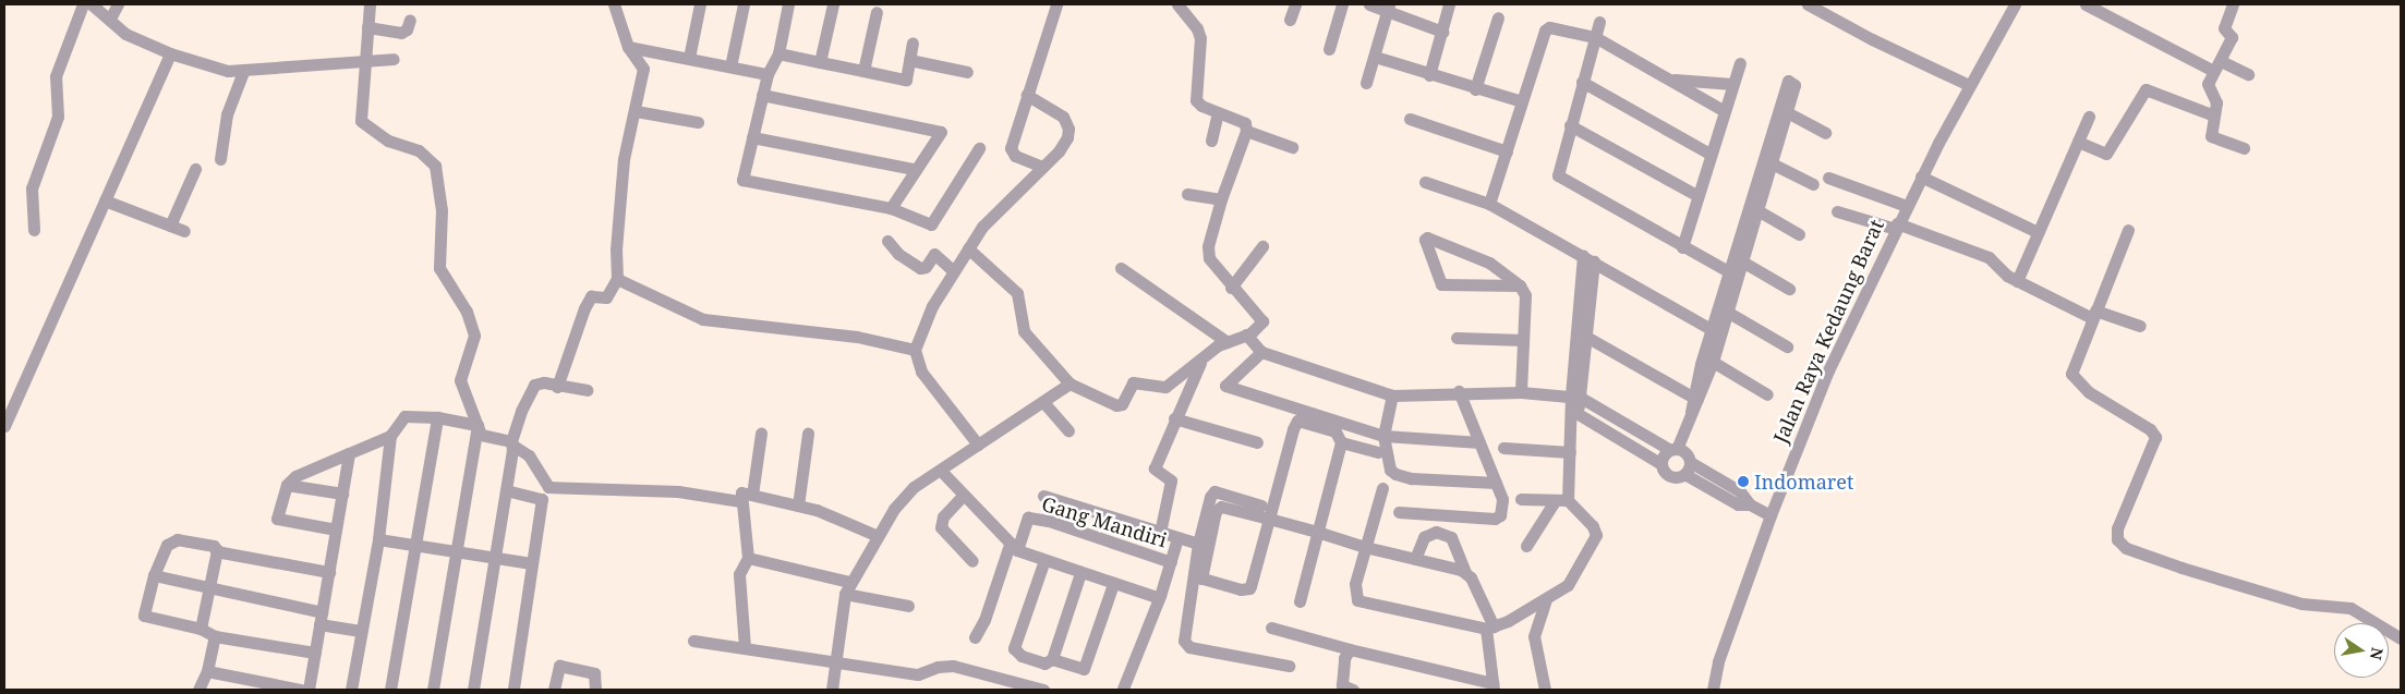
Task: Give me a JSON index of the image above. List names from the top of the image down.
{
  "streets": {
    "street": ["Jalan Raya Kedaung Barat", "Gang Mandiri"]
  },
  "places": ["Indomaret"],
  "north": "right"
}
